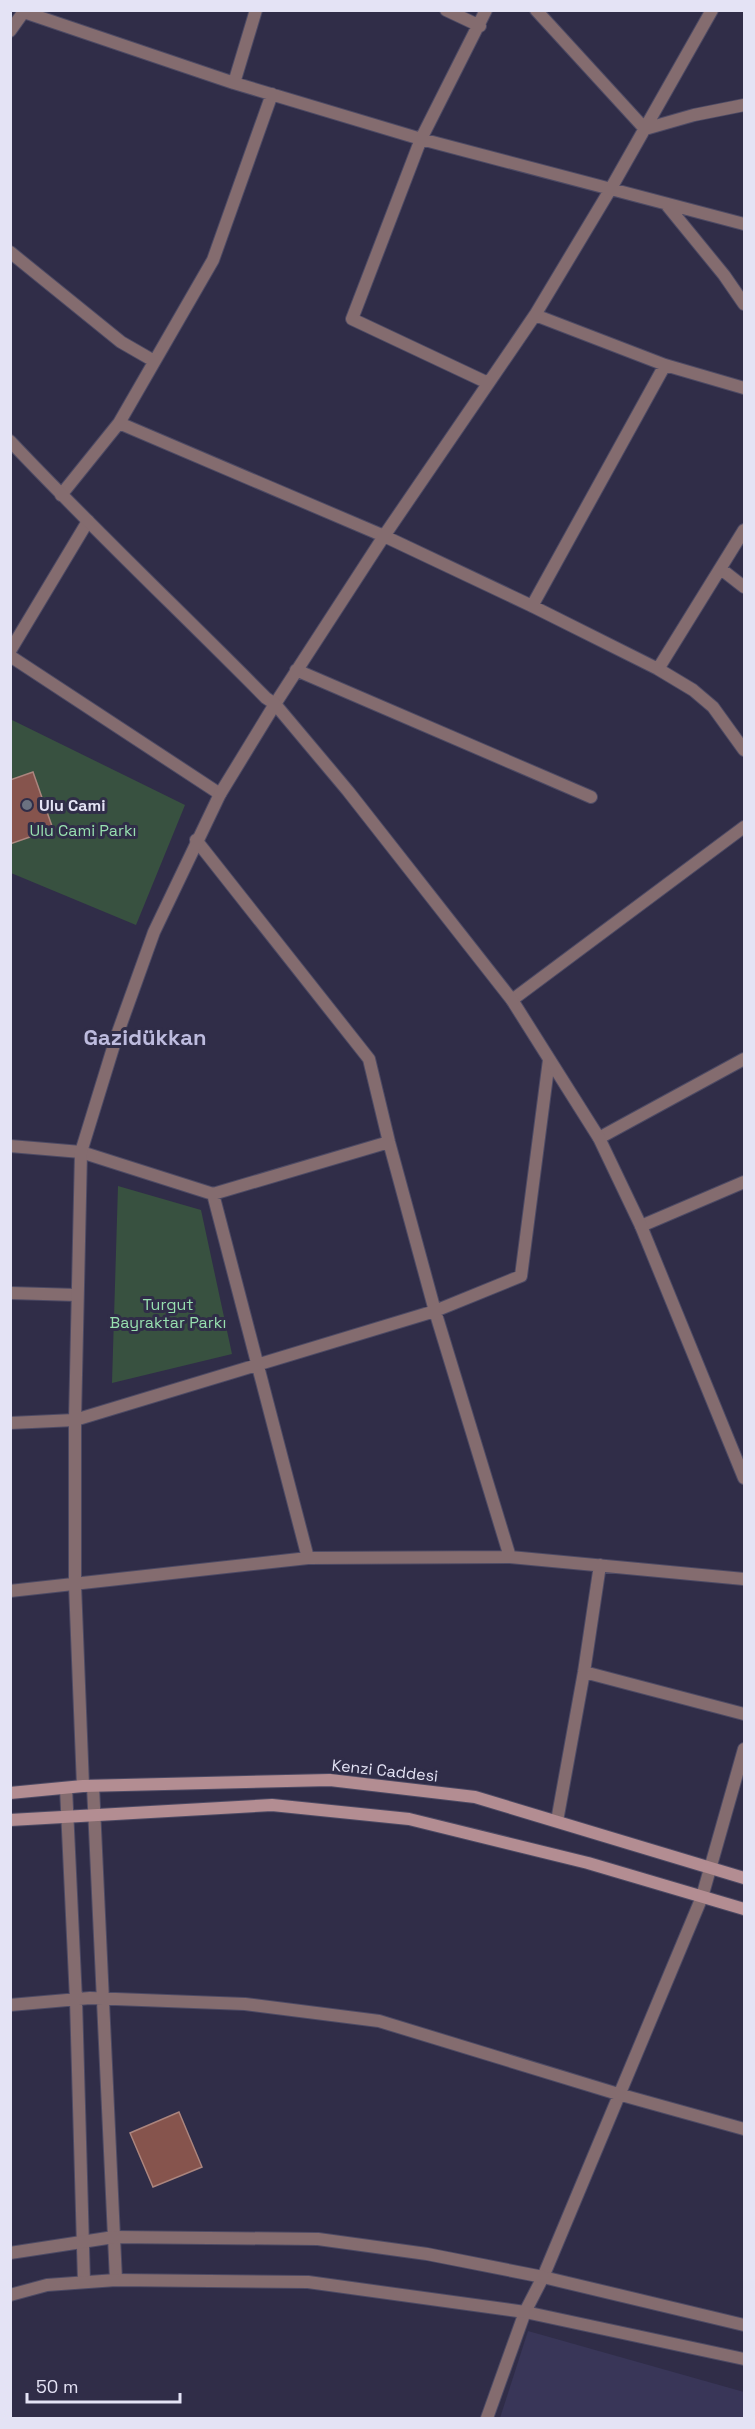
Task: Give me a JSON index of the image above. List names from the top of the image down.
{
  "streets": {
    "main road": ["Kenzi Caddesi"]
  },
  "districts": ["Gazidükkan"],
  "parks": ["Ulu Cami Parkı", "Turgut Bayraktar Parkı"],
  "places": ["Ulu Cami"],
  "scale_bar": "50 m"
}
